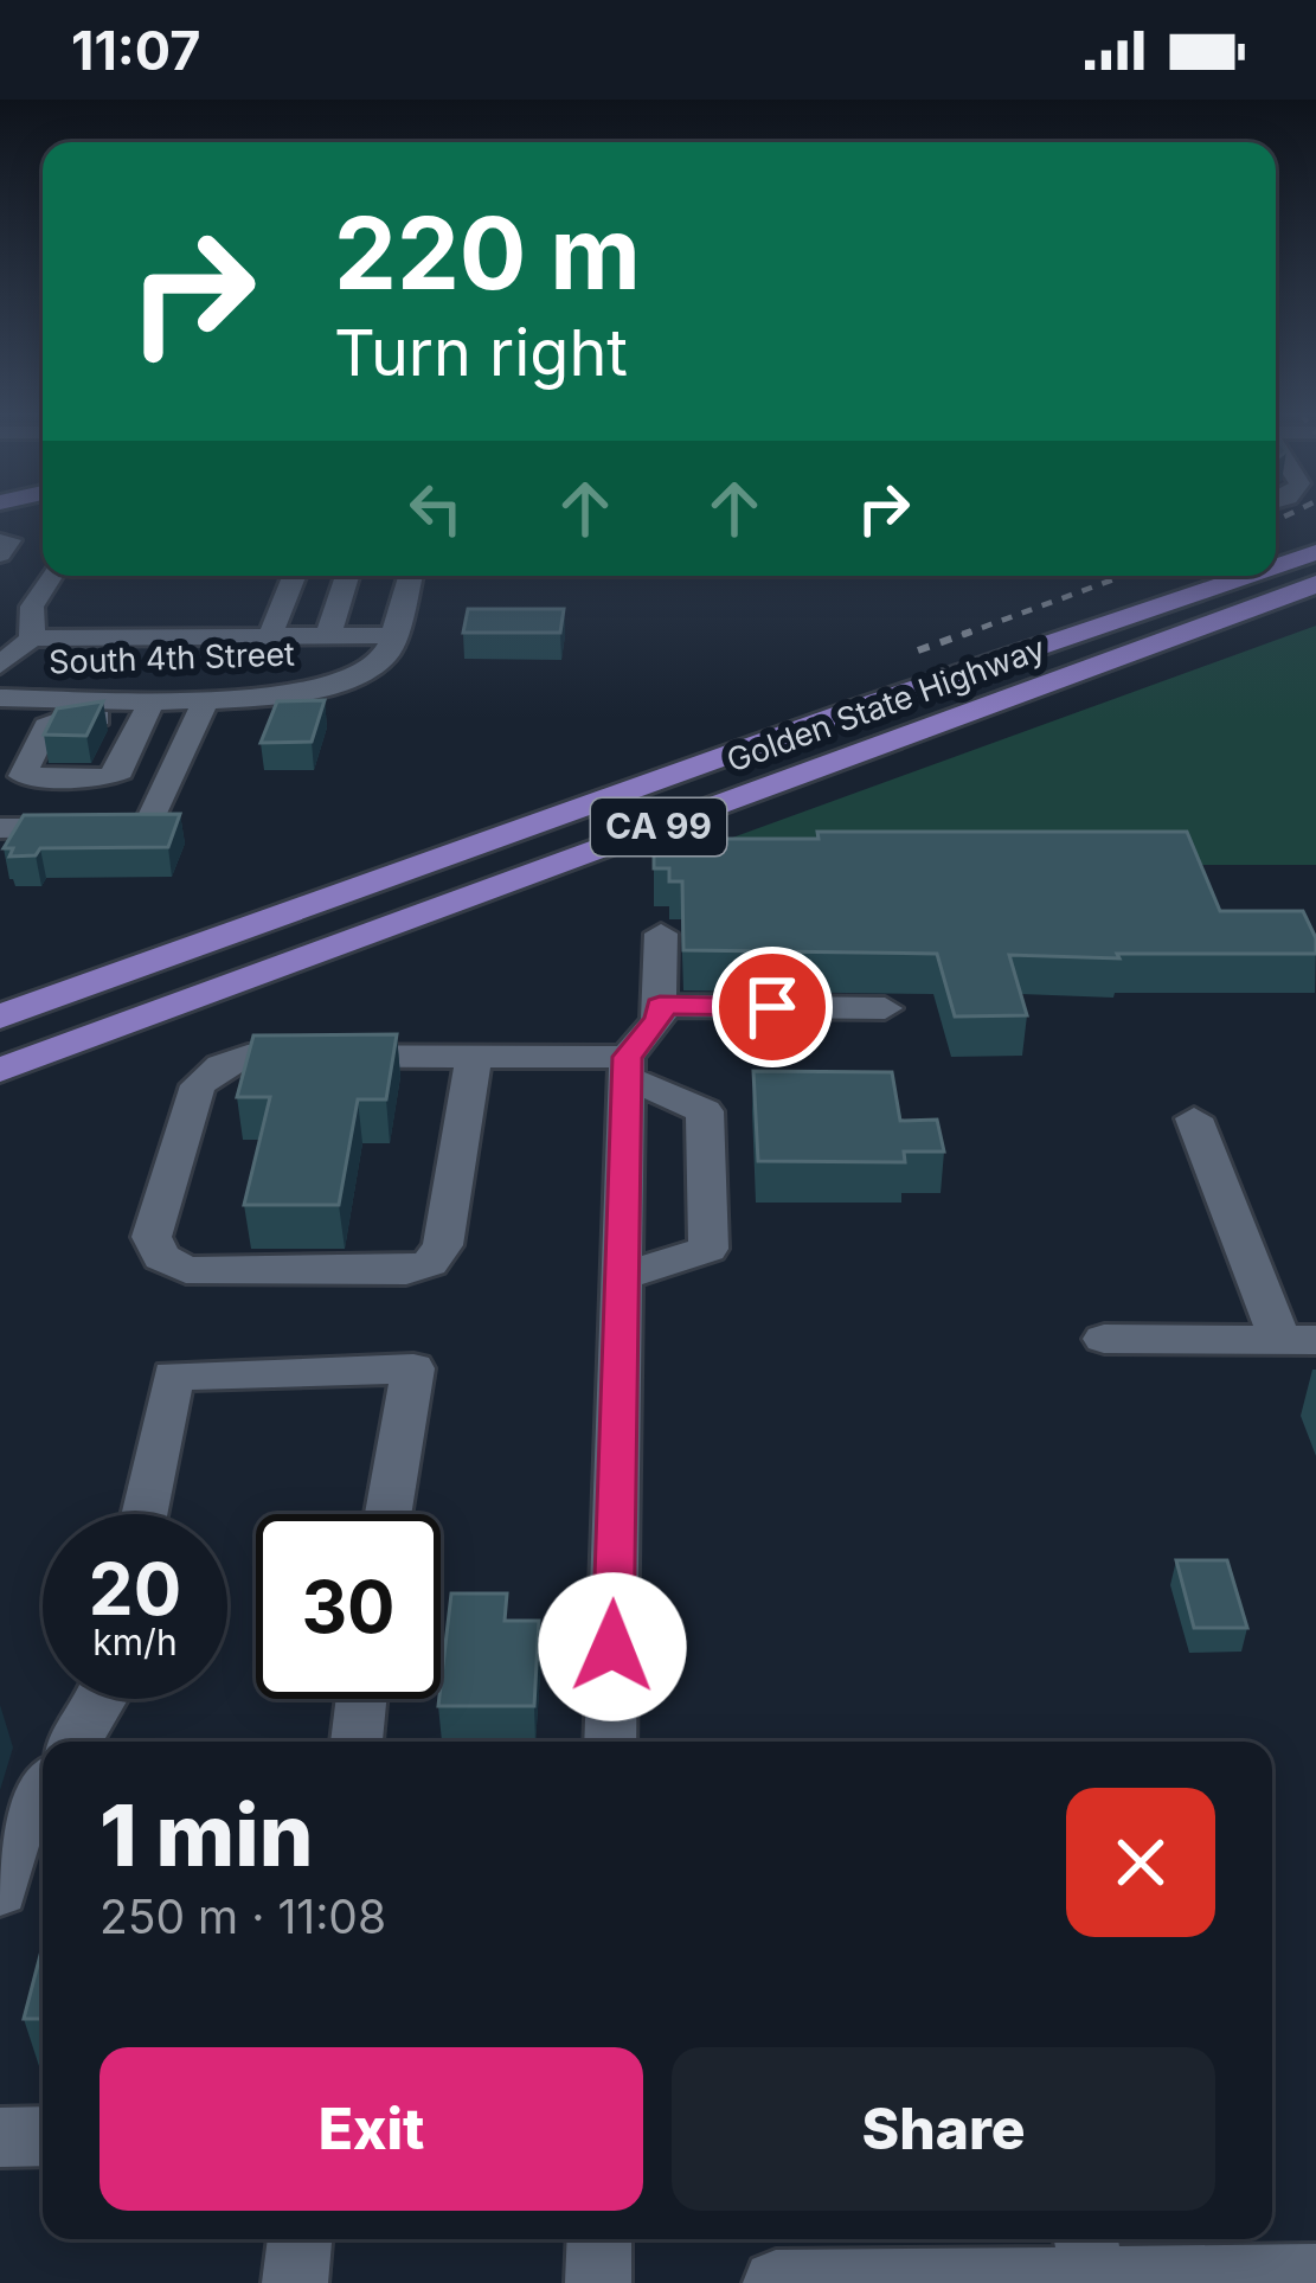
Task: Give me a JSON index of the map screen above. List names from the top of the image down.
{
  "streets": {
    "highway": ["Golden State Highway", "CA 99"],
    "street": ["South 4th Street"]
  },
  "page": {
    "status": "11:07",
    "turn": ["220 m", "Turn right"],
    "speed": "20 km/h",
    "limit": "30",
    "heading": ["1 min", "250 m · 11:08"],
    "buttons": ["Exit", "Share"]
  }
}
